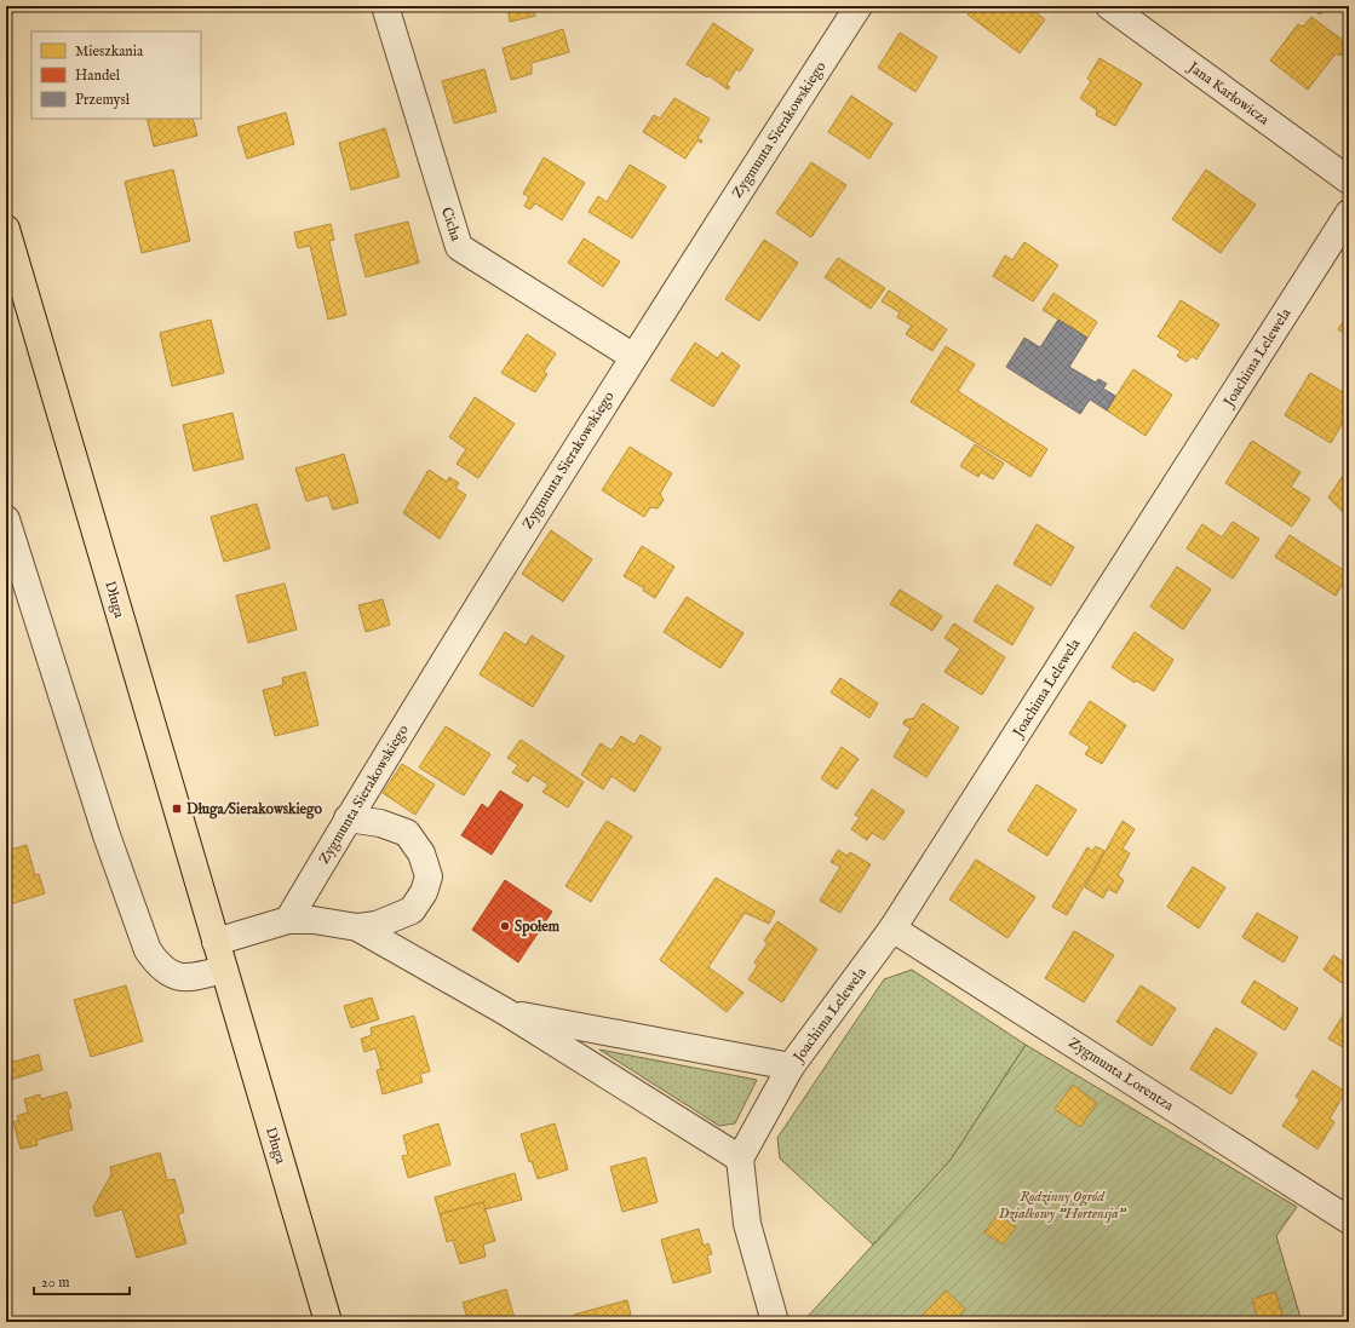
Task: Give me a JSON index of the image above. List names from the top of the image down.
{
  "streets": {
    "main road": ["Długa"],
    "street": [
      "Jana Karłowicza",
      "Zygmunta Sierakowskiego",
      "Cicha",
      "Joachima Lelewela",
      "Zygmunta Lorentza"
    ]
  },
  "crossings": [
    ["Zygmunta Sierakowskiego", "Cicha"],
    ["Joachima Lelewela", "Zygmunta Lorentza"]
  ],
  "parks": ["Rodzinny Ogród Działkowy \"Hortensja\""],
  "places": {
    "transit": ["Długa/Sierakowskiego"],
    "other": ["Społem"]
  },
  "legend": ["Mieszkania", "Handel", "Przemysł"],
  "scale_bar": "20 m"
}
